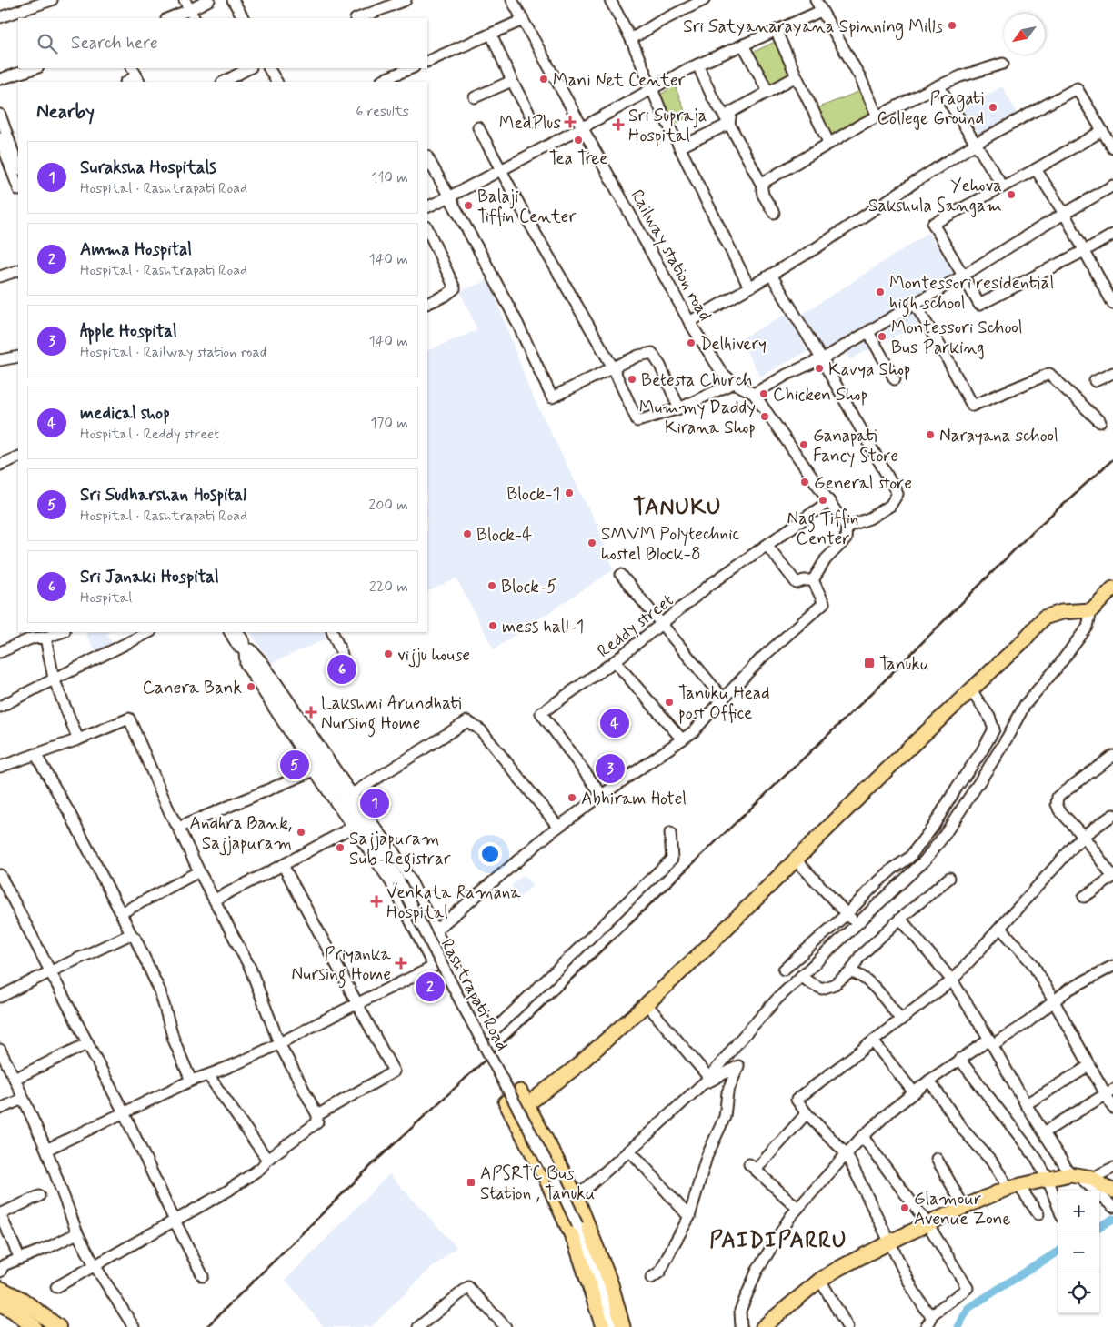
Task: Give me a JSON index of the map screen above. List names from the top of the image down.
{
  "streets": {
    "street": ["Railway station road", "Reddy street", "Rashtrapati Road"]
  },
  "crossings": [
    ["Railway station road", "Reddy street"]
  ],
  "districts": ["TANUKU", "PAIDIPARRU"],
  "places": {
    "other": [
      "Sri Satyanarayana Spinning Mills",
      "Mani Net Center",
      "Pragati College Ground",
      "Tea Tree",
      "Yehova Sakshula Sangam",
      "Balaji Tiffin Center",
      "Montessori residential high school",
      "Montessori School Bus Parking",
      "Delhivery",
      "Kavya Shop",
      "Betesta Church",
      "Chicken Shop",
      "Mummy Daddy Kirana Shop",
      "Narayana school",
      "Ganapati Fancy Store",
      "General store",
      "Block-1",
      "Nag Tiffin Center",
      "Block-4",
      "SMVM Polytechnic hostel Block-8",
      "Block-5",
      "mess hall-1",
      "vijju house",
      "Canera Bank",
      "Tanuku Head post Office",
      "Abhiram Hotel",
      "Andhra Bank, Sajjapuram",
      "Sajjapuram Sub-Registrar",
      "Glamour Avenue Zone"
    ],
    "health": [
      "MedPlus",
      "Sri Supraja Hospital",
      "Lakshmi Arundhati Nursing Home",
      "Venkata Ramana Hospital",
      "Priyanka Nursing Home"
    ],
    "transit": ["Tanuku", "APSRTC Bus Station , Tanuku"]
  },
  "north": "bottom left",
  "page": {
    "search": "Search here",
    "heading": ["Nearby", "6 results"],
    "list": [
      {
        "mark": "1",
        "name": "Suraksha Hospitals",
        "note": "Hospital · Rashtrapati Road",
        "value": "110 m"
      },
      {
        "mark": "2",
        "name": "Amma Hospital",
        "note": "Hospital · Rashtrapati Road",
        "value": "140 m"
      },
      {
        "mark": "3",
        "name": "Apple Hospital",
        "note": "Hospital · Railway station road",
        "value": "140 m"
      },
      {
        "mark": "4",
        "name": "medical shop",
        "note": "Hospital · Reddy street",
        "value": "170 m"
      },
      {
        "mark": "5",
        "name": "Sri Sudharshan Hospital",
        "note": "Hospital · Rashtrapati Road",
        "value": "200 m"
      },
      {
        "mark": "6",
        "name": "Sri Janaki Hospital",
        "note": "Hospital",
        "value": "220 m"
      }
    ],
    "pins": [
      "6",
      "4",
      "5",
      "3",
      "1",
      "2"
    ],
    "map_buttons": ["+", "−"]
  }
}
